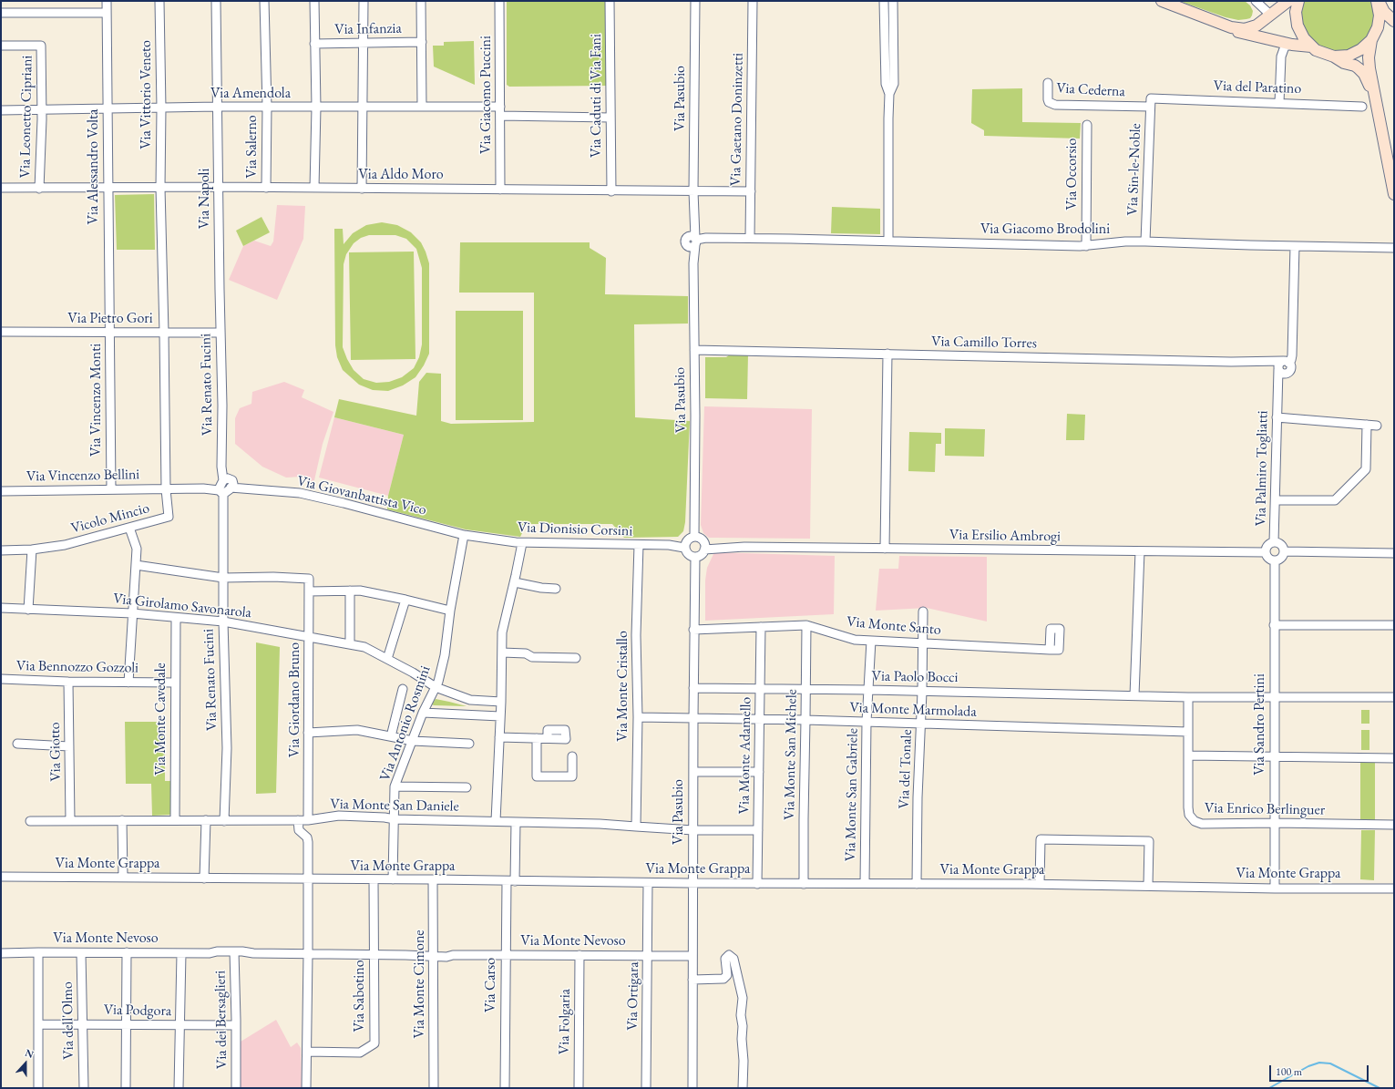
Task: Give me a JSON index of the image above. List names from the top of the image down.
{
  "streets": {
    "street": [
      "Via Infanzia",
      "Via del Paratino",
      "Via Cederna",
      "Via Amendola",
      "Via Vittorio Veneto",
      "Via Giacomo Puccini",
      "Via Caduti di Via Fani",
      "Via Pasubio",
      "Via Leonetto Cipriani",
      "Via Gaetano Doninzetti",
      "Via Salerno",
      "Via Alessandro Volta",
      "Via Sin-le-Noble",
      "Via Occorsio",
      "Via Aldo Moro",
      "Via Napoli",
      "Via Giacomo Brodolini",
      "Via Pietro Gori",
      "Via Camillo Torres",
      "Via Renato Fucini",
      "Via Vincenzo Monti",
      "Via Palmiro Togliatti",
      "Via Vincenzo Bellini",
      "Via Giovanbattista Vico",
      "Vicolo Mincio",
      "Via Dionisio Corsini",
      "Via Ersilio Ambrogi",
      "Via Girolamo Savonarola",
      "Via Monte Santo",
      "Via Bennozzo Gozzoli",
      "Via Paolo Bocci",
      "Via Monte Cristallo",
      "Via Giordano Bruno",
      "Via Monte Marmolada",
      "Via Monte Cavedale",
      "Via Antonio Rosmini",
      "Via Sandro Pertini",
      "Via Giotto",
      "Via Monte San Michele",
      "Via Monte Adamello",
      "Via del Tonale",
      "Via Monte San Gabriele",
      "Via Monte San Daniele",
      "Via Enrico Berlinguer",
      "Via Monte Grappa",
      "Via Monte Nevoso",
      "Via Monte Cimone",
      "Via Carso",
      "Via Sabotino",
      "Via Ortigara",
      "Via Podgora",
      "Via dei Bersaglieri",
      "Via dell'Olmo",
      "Via Folgaria"
    ]
  },
  "crossings": [
    ["Via del Paratino", "Via Cederna"],
    ["Via del Paratino", "Via Sin-le-Noble"],
    ["Via Cederna", "Via Sin-le-Noble"],
    ["Via Amendola", "Via Vittorio Veneto"],
    ["Via Amendola", "Via Giacomo Puccini"],
    ["Via Amendola", "Via Caduti di Via Fani"],
    ["Via Amendola", "Via Leonetto Cipriani"],
    ["Via Amendola", "Via Salerno"],
    ["Via Amendola", "Via Alessandro Volta"],
    ["Via Amendola", "Via Napoli"],
    ["Via Vittorio Veneto", "Via Aldo Moro"],
    ["Via Vittorio Veneto", "Via Pietro Gori"],
    ["Via Vittorio Veneto", "Via Vincenzo Bellini"],
    ["Via Vittorio Veneto", "Vicolo Mincio"],
    ["Via Giacomo Puccini", "Via Aldo Moro"],
    ["Via Caduti di Via Fani", "Via Aldo Moro"],
    ["Via Pasubio", "Via Aldo Moro"],
    ["Via Pasubio", "Via Giacomo Brodolini"],
    ["Via Pasubio", "Via Camillo Torres"],
    ["Via Pasubio", "Via Dionisio Corsini"],
    ["Via Pasubio", "Via Ersilio Ambrogi"],
    ["Via Pasubio", "Via Monte Santo"],
    ["Via Pasubio", "Via Paolo Bocci"],
    ["Via Pasubio", "Via Monte Marmolada"],
    ["Via Pasubio", "Via Monte San Daniele"],
    ["Via Pasubio", "Via Monte Grappa"],
    ["Via Pasubio", "Via Monte Nevoso"],
    ["Via Leonetto Cipriani", "Via Aldo Moro"],
    ["Via Gaetano Doninzetti", "Via Aldo Moro"],
    ["Via Gaetano Doninzetti", "Via Giacomo Brodolini"],
    ["Via Salerno", "Via Aldo Moro"],
    ["Via Alessandro Volta", "Via Aldo Moro"],
    ["Via Alessandro Volta", "Via Pietro Gori"],
    ["Via Alessandro Volta", "Via Vincenzo Monti"],
    ["Via Sin-le-Noble", "Via Giacomo Brodolini"],
    ["Via Occorsio", "Via Giacomo Brodolini"],
    ["Via Aldo Moro", "Via Napoli"],
    ["Via Napoli", "Via Renato Fucini"],
    ["Via Giacomo Brodolini", "Via Palmiro Togliatti"],
    ["Via Pietro Gori", "Via Renato Fucini"],
    ["Via Pietro Gori", "Via Vincenzo Monti"],
    ["Via Camillo Torres", "Via Palmiro Togliatti"],
    ["Via Renato Fucini", "Via Girolamo Savonarola"],
    ["Via Renato Fucini", "Via Giordano Bruno"],
    ["Via Renato Fucini", "Via Monte San Daniele"],
    ["Via Vincenzo Monti", "Via Vincenzo Bellini"],
    ["Via Palmiro Togliatti", "Via Ersilio Ambrogi"],
    ["Via Palmiro Togliatti", "Via Sandro Pertini"],
    ["Via Vincenzo Bellini", "Vicolo Mincio"],
    ["Via Giovanbattista Vico", "Via Dionisio Corsini"],
    ["Via Giovanbattista Vico", "Via Antonio Rosmini"],
    ["Via Dionisio Corsini", "Via Ersilio Ambrogi"],
    ["Via Dionisio Corsini", "Via Monte Cristallo"],
    ["Via Dionisio Corsini", "Via Antonio Rosmini"],
    ["Via Ersilio Ambrogi", "Via Sandro Pertini"],
    ["Via Girolamo Savonarola", "Via Giordano Bruno"],
    ["Via Girolamo Savonarola", "Via Monte Cavedale"],
    ["Via Girolamo Savonarola", "Via Antonio Rosmini"],
    ["Via Monte Santo", "Via Monte San Michele"],
    ["Via Monte Santo", "Via Monte Adamello"],
    ["Via Monte Santo", "Via del Tonale"],
    ["Via Monte Santo", "Via Monte San Gabriele"],
    ["Via Bennozzo Gozzoli", "Via Monte Cavedale"],
    ["Via Bennozzo Gozzoli", "Via Giotto"],
    ["Via Paolo Bocci", "Via Sandro Pertini"],
    ["Via Paolo Bocci", "Via Monte San Michele"],
    ["Via Paolo Bocci", "Via Monte Adamello"],
    ["Via Paolo Bocci", "Via del Tonale"],
    ["Via Paolo Bocci", "Via Monte San Gabriele"],
    ["Via Paolo Bocci", "Via Enrico Berlinguer"],
    ["Via Monte Cristallo", "Via Monte Marmolada"],
    ["Via Monte Cristallo", "Via Monte San Daniele"],
    ["Via Giordano Bruno", "Via Monte San Daniele"],
    ["Via Monte Marmolada", "Via Monte San Michele"],
    ["Via Monte Marmolada", "Via Monte Adamello"],
    ["Via Monte Marmolada", "Via del Tonale"],
    ["Via Monte Marmolada", "Via Monte San Gabriele"],
    ["Via Monte Marmolada", "Via Enrico Berlinguer"],
    ["Via Monte Cavedale", "Via Monte San Daniele"],
    ["Via Antonio Rosmini", "Via Monte San Daniele"],
    ["Via Antonio Rosmini", "Via Monte Grappa"],
    ["Via Sandro Pertini", "Via Enrico Berlinguer"],
    ["Via Sandro Pertini", "Via Monte Grappa"],
    ["Via Giotto", "Via Monte San Daniele"],
    ["Via Monte San Michele", "Via Monte Grappa"],
    ["Via Monte Adamello", "Via Monte San Daniele"],
    ["Via Monte Adamello", "Via Monte Grappa"],
    ["Via del Tonale", "Via Monte Grappa"],
    ["Via Monte San Gabriele", "Via Monte Grappa"],
    ["Via Monte San Daniele", "Via Carso"],
    ["Via Monte Grappa", "Via Monte Cimone"],
    ["Via Monte Grappa", "Via Carso"],
    ["Via Monte Grappa", "Via Sabotino"],
    ["Via Monte Grappa", "Via Ortigara"],
    ["Via Monte Nevoso", "Via Monte Cimone"],
    ["Via Monte Nevoso", "Via Carso"],
    ["Via Monte Nevoso", "Via Sabotino"],
    ["Via Monte Nevoso", "Via Ortigara"],
    ["Via Monte Nevoso", "Via dei Bersaglieri"],
    ["Via Monte Nevoso", "Via dell'Olmo"],
    ["Via Monte Nevoso", "Via Folgaria"],
    ["Via Podgora", "Via dei Bersaglieri"],
    ["Via Podgora", "Via dell'Olmo"]
  ],
  "scale_bar": "100 m",
  "north": "top"
}
